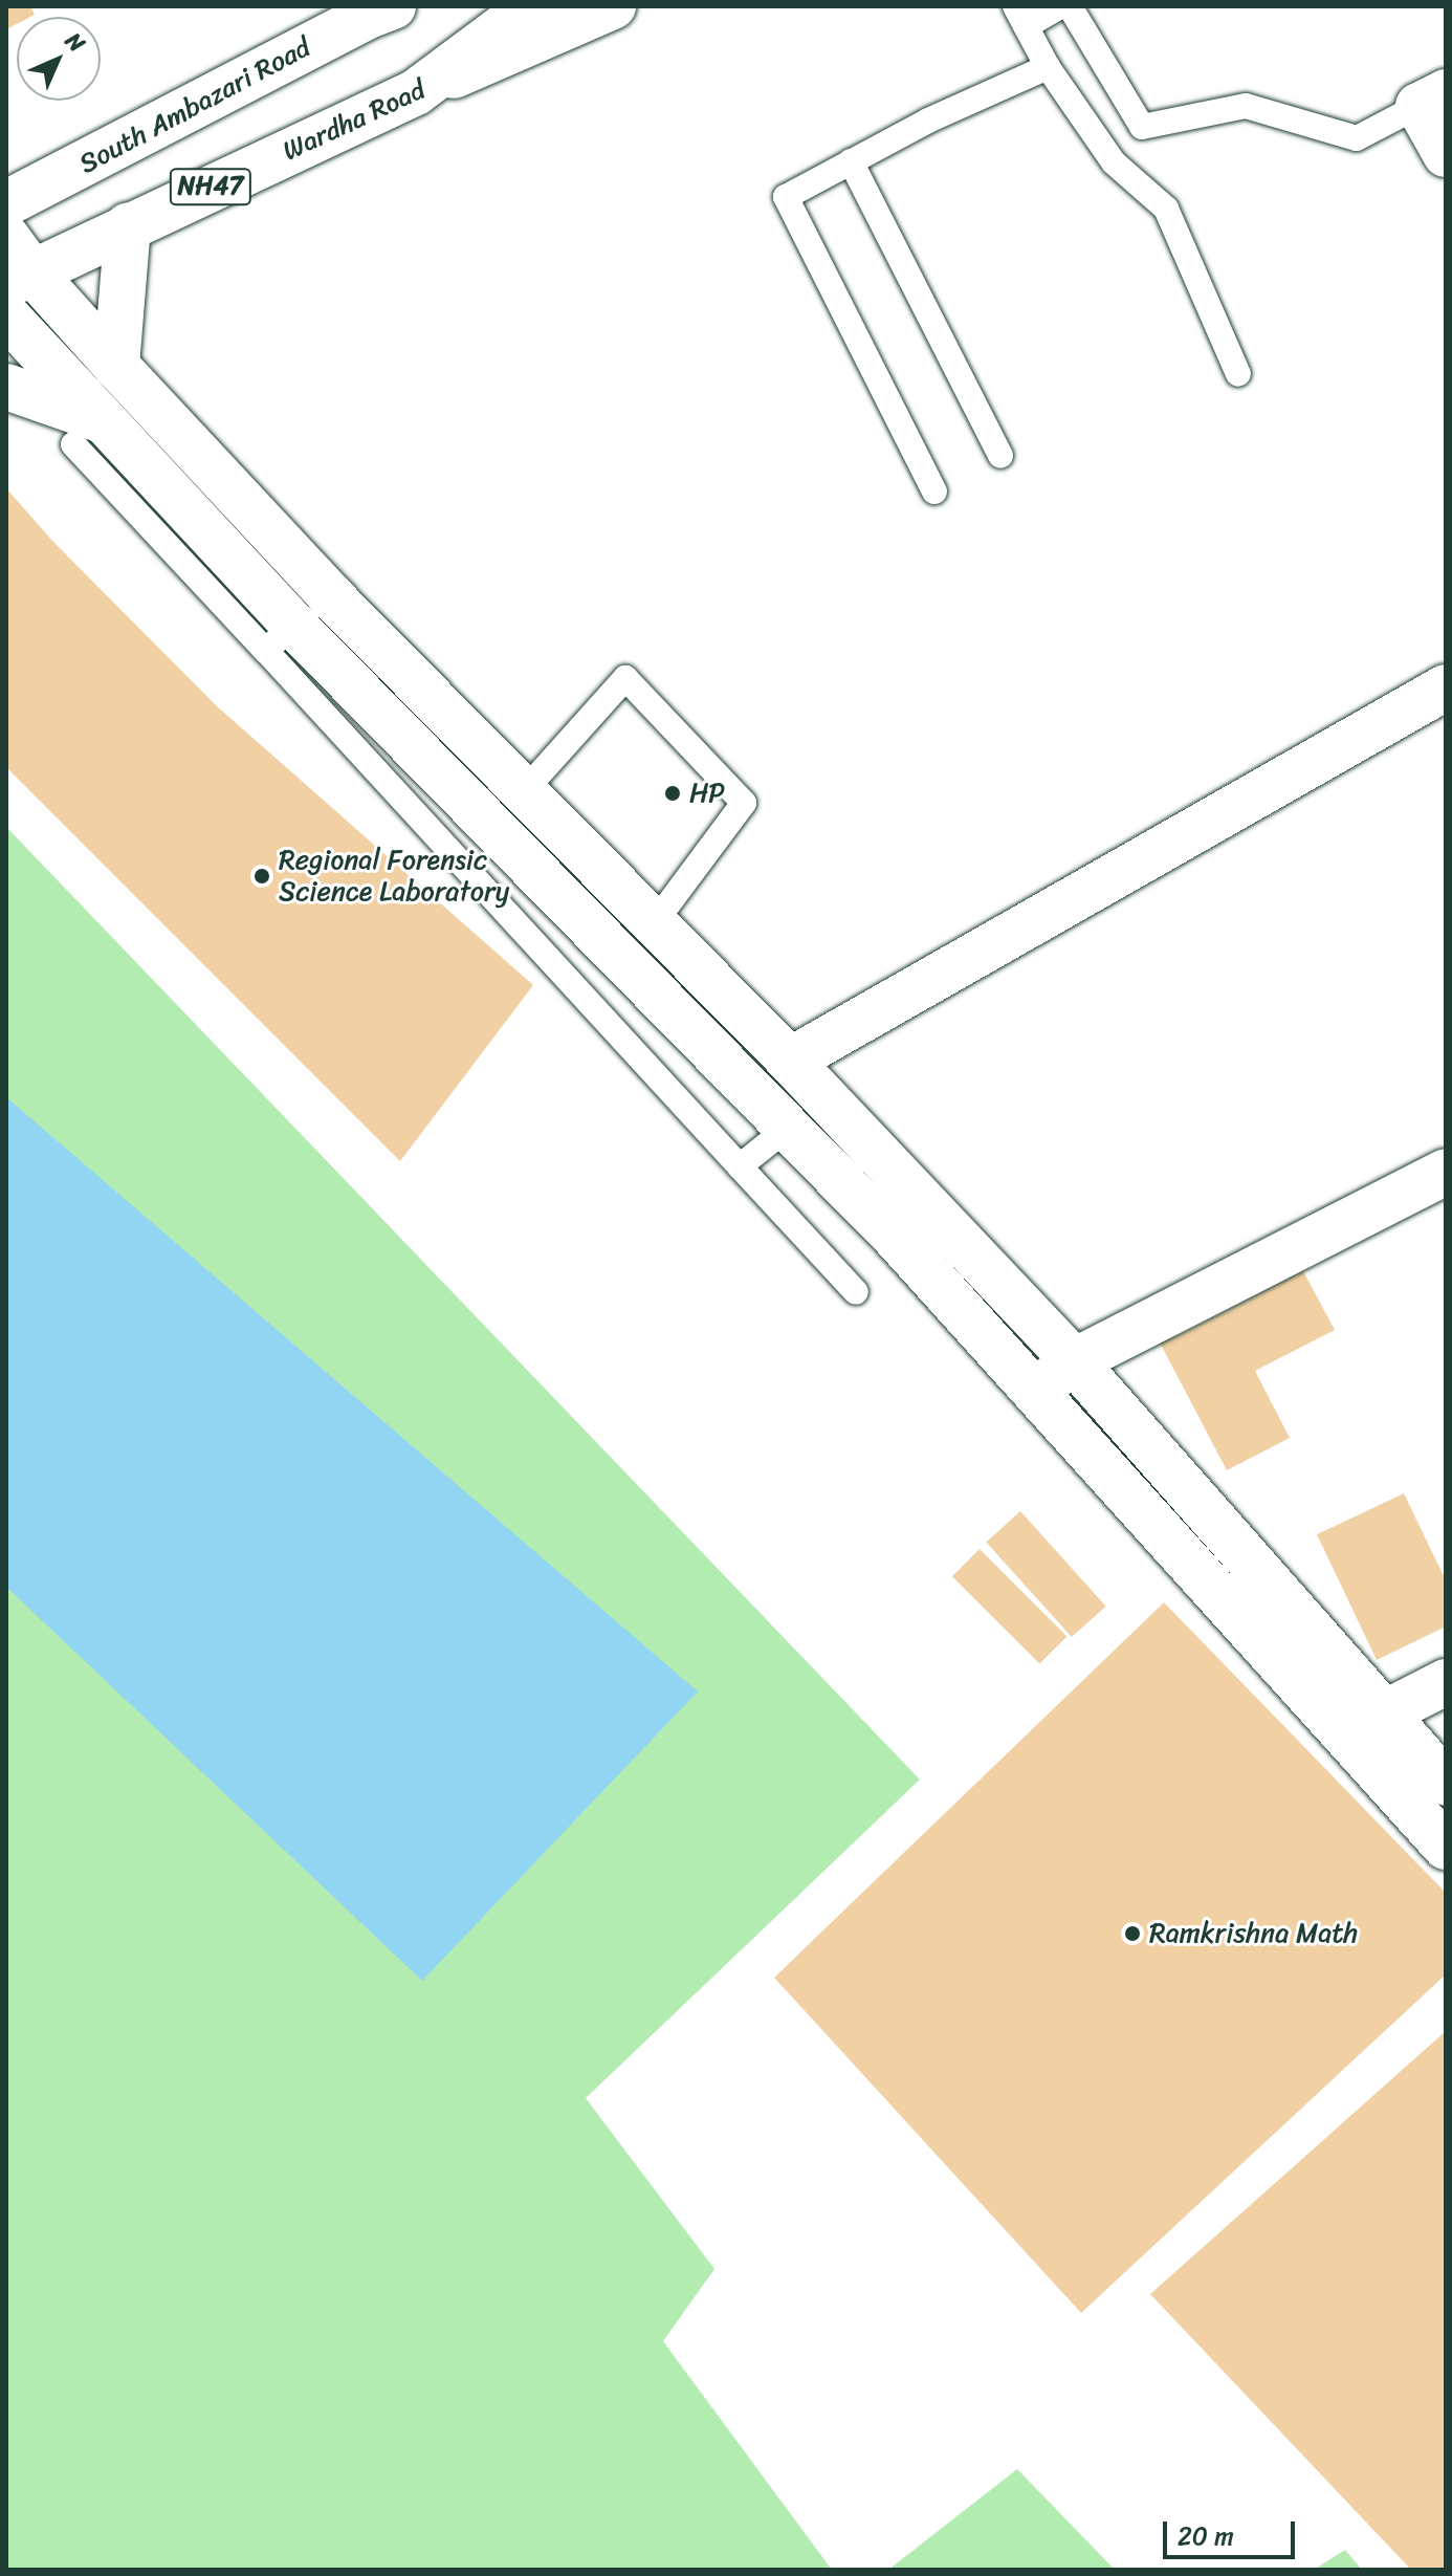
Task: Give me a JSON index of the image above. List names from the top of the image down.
{
  "streets": {
    "main road": ["South Ambazari Road", "Wardha Road", "NH47"]
  },
  "crossings": [
    ["Wardha Road", "NH47"]
  ],
  "places": ["HP", "Regional Forensic Science Laboratory", "Ramkrishna Math"],
  "scale_bar": "20 m",
  "north": "top right"
}
